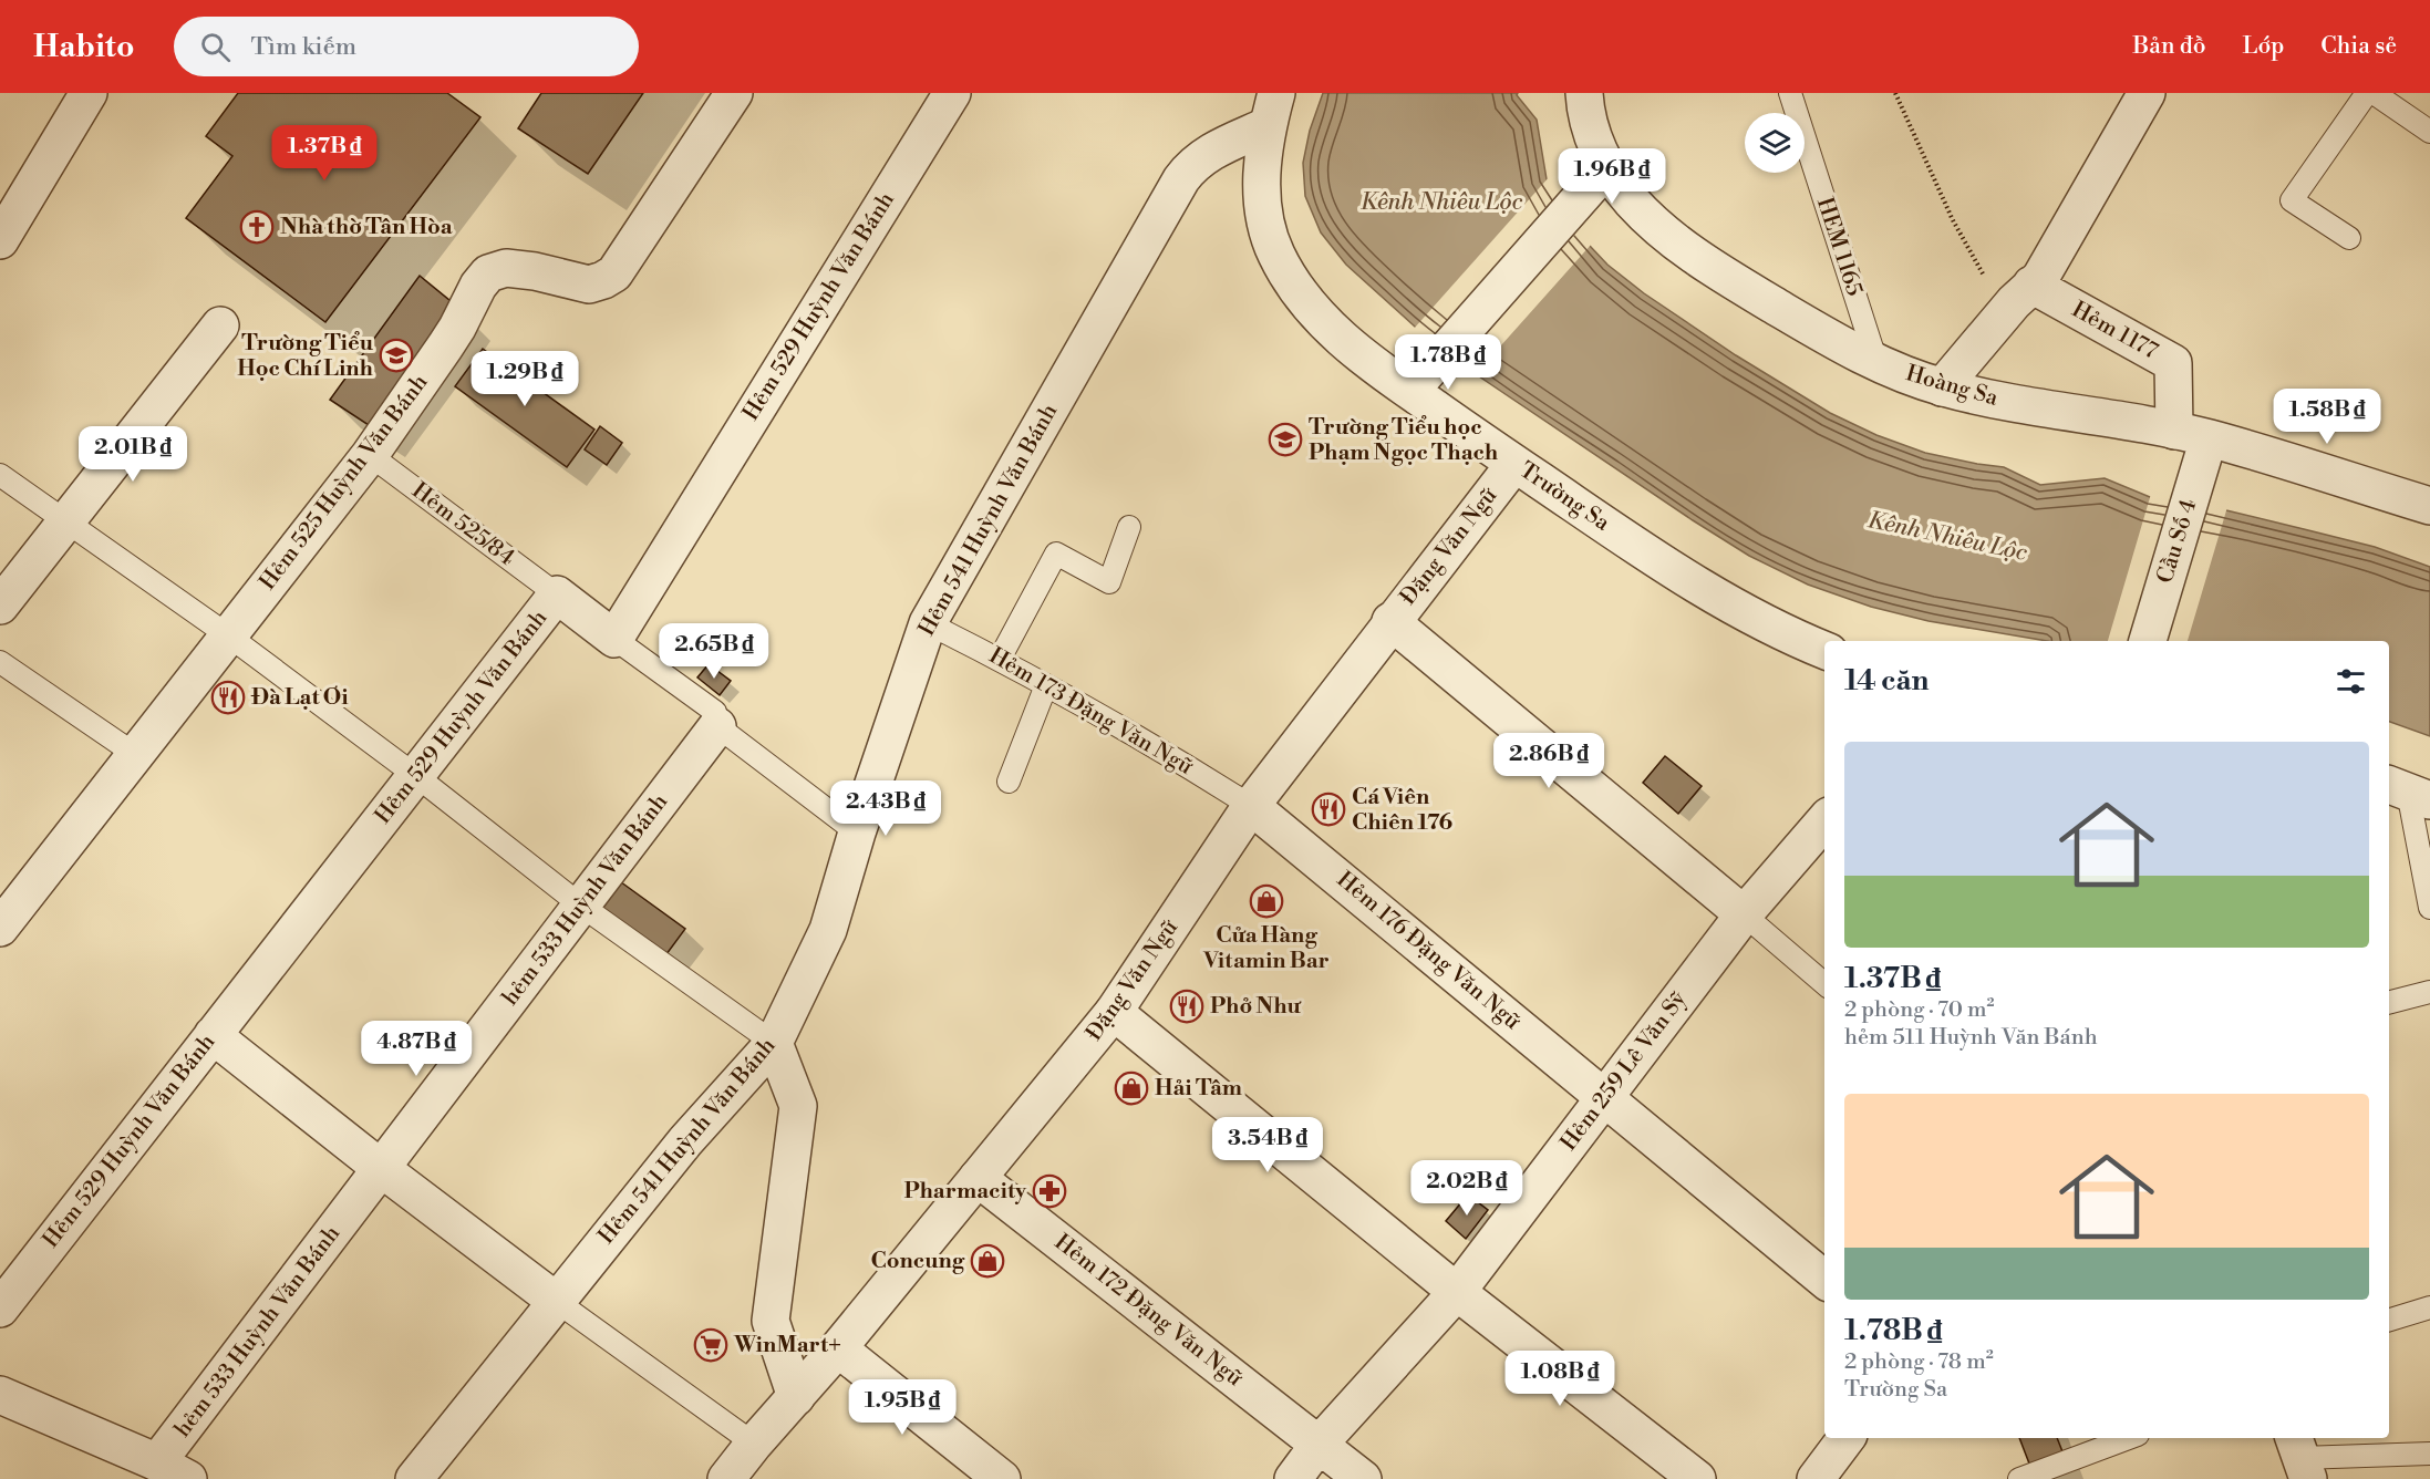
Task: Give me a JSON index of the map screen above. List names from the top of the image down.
{
  "streets": {
    "street": [
      "Hẻm 529 Huỳnh Văn Bánh",
      "Hẻm 1177",
      "Hoàng Sa",
      "Hẻm 525 Huỳnh Văn Bánh",
      "Trường Sa",
      "Hẻm 541 Huỳnh Văn Bánh",
      "Cầu Số 4",
      "Đặng Văn Ngữ",
      "hẻm 533 Huỳnh Văn Bánh",
      "Hẻm 176 Đặng Văn Ngữ",
      "Hẻm 259 Lê Văn Sỹ",
      "Hẻm 172 Đặng Văn Ngữ"
    ],
    "lane": ["HEM 1165", "Hẻm 525/84", "Hẻm 173 Đặng Văn Ngữ"]
  },
  "crossings": [
    ["HEM 1165", "Hoàng Sa"],
    ["Hẻm 529 Huỳnh Văn Bánh", "Hẻm 525/84"],
    ["Hẻm 529 Huỳnh Văn Bánh", "hẻm 533 Huỳnh Văn Bánh"],
    ["Hẻm 1177", "Hoàng Sa"],
    ["Hẻm 1177", "Cầu Số 4"],
    ["Hoàng Sa", "Cầu Số 4"],
    ["Hẻm 525 Huỳnh Văn Bánh", "Hẻm 525/84"],
    ["Trường Sa", "Hẻm 541 Huỳnh Văn Bánh"],
    ["Trường Sa", "Đặng Văn Ngữ"],
    ["Hẻm 541 Huỳnh Văn Bánh", "Hẻm 173 Đặng Văn Ngữ"],
    ["Đặng Văn Ngữ", "Hẻm 173 Đặng Văn Ngữ"],
    ["Đặng Văn Ngữ", "Hẻm 176 Đặng Văn Ngữ"],
    ["Đặng Văn Ngữ", "Hẻm 172 Đặng Văn Ngữ"],
    ["Hẻm 173 Đặng Văn Ngữ", "Hẻm 176 Đặng Văn Ngữ"],
    ["Hẻm 176 Đặng Văn Ngữ", "Hẻm 259 Lê Văn Sỹ"],
    ["Hẻm 259 Lê Văn Sỹ", "Hẻm 172 Đặng Văn Ngữ"]
  ],
  "water": ["Kênh Nhiêu Lộc"],
  "places": {
    "church": ["Nhà thờ Tân Hòa"],
    "school or university": ["Trường Tiểu Học Chí Linh", "Trường Tiểu học Phạm Ngọc Thạch"],
    "restaurant": ["Đà Lạt Ơi", "Cá Viên Chiên 176", "Phở Như"],
    "shop": ["Cửa Hàng Vitamin Bar", "Hải Tâm", "Concung"],
    "pharmacy": ["Pharmacity"],
    "supermarket": ["WinMart+"]
  },
  "page": {
    "header": "Habito",
    "search": "Tìm kiếm",
    "nav": ["Bản đồ", "Lớp", "Chia sẻ"],
    "price": [
      "1.37B ₫",
      "1.96B ₫",
      "1.78B ₫",
      "1.29B ₫",
      "1.58B ₫",
      "2.01B ₫",
      "2.65B ₫",
      "2.86B ₫",
      "2.43B ₫",
      "4.87B ₫",
      "3.54B ₫",
      "2.02B ₫",
      "1.08B ₫",
      "1.95B ₫"
    ],
    "heading": "14 căn",
    "list": [
      {
        "name": "1.37B ₫",
        "note": "2 phòng · 70 m² · hẻm 511 Huỳnh Văn Bánh"
      },
      {
        "name": "1.78B ₫",
        "note": "2 phòng · 78 m² · Trường Sa"
      }
    ]
  }
}
